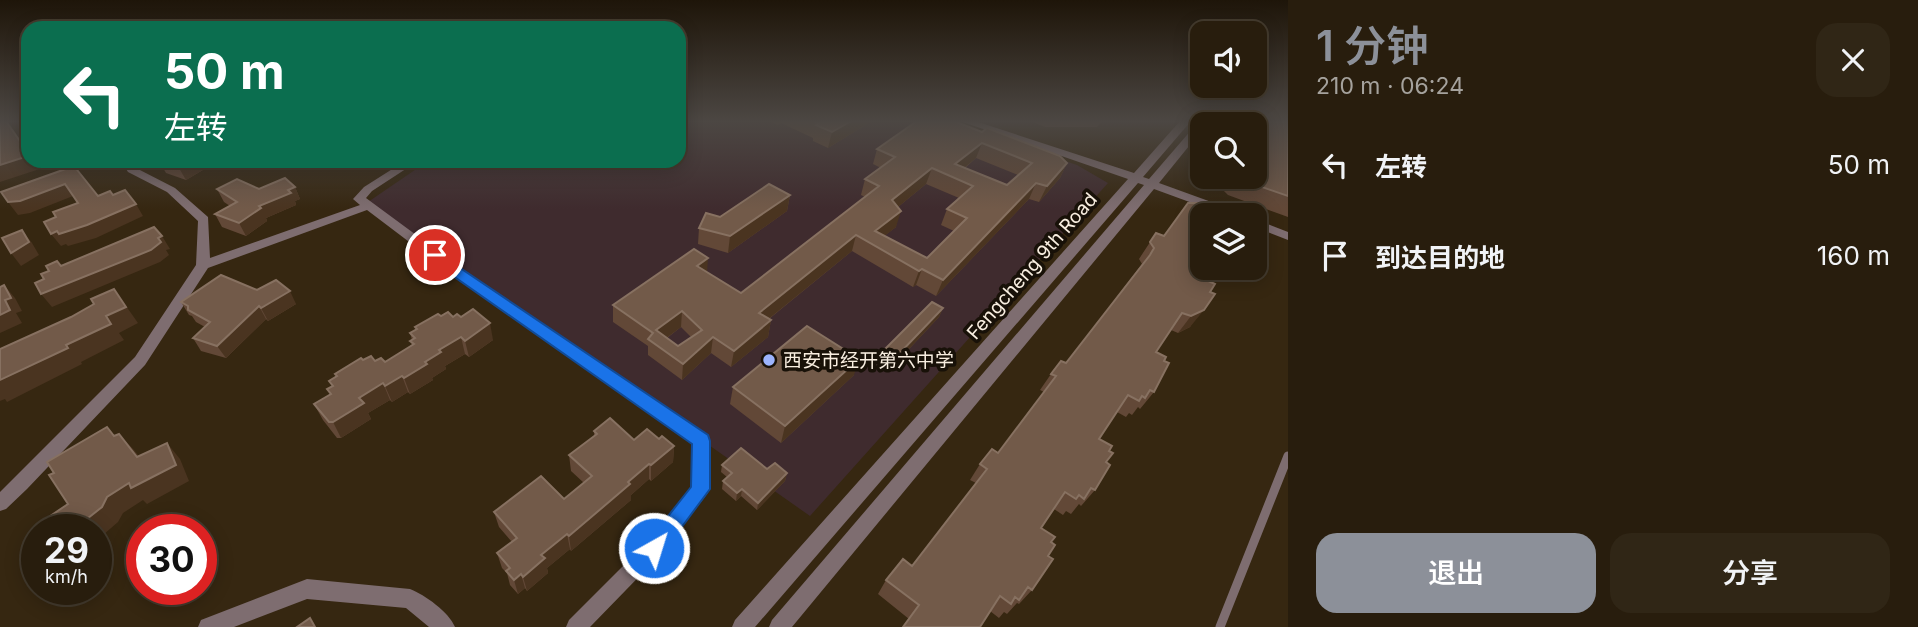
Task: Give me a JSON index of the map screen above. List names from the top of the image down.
{
  "streets": {
    "street": ["Fengcheng 9th Road"]
  },
  "places": ["西安市经开第六中学"],
  "page": {
    "heading": ["1 分钟", "210 m · 06:24"],
    "turn": ["50 m", "左转"],
    "list": [
      {
        "name": "左转",
        "value": "50 m"
      },
      {
        "name": "到达目的地",
        "value": "160 m"
      }
    ],
    "speed": "29 km/h",
    "limit": "30",
    "buttons": ["退出", "分享"]
  }
}
